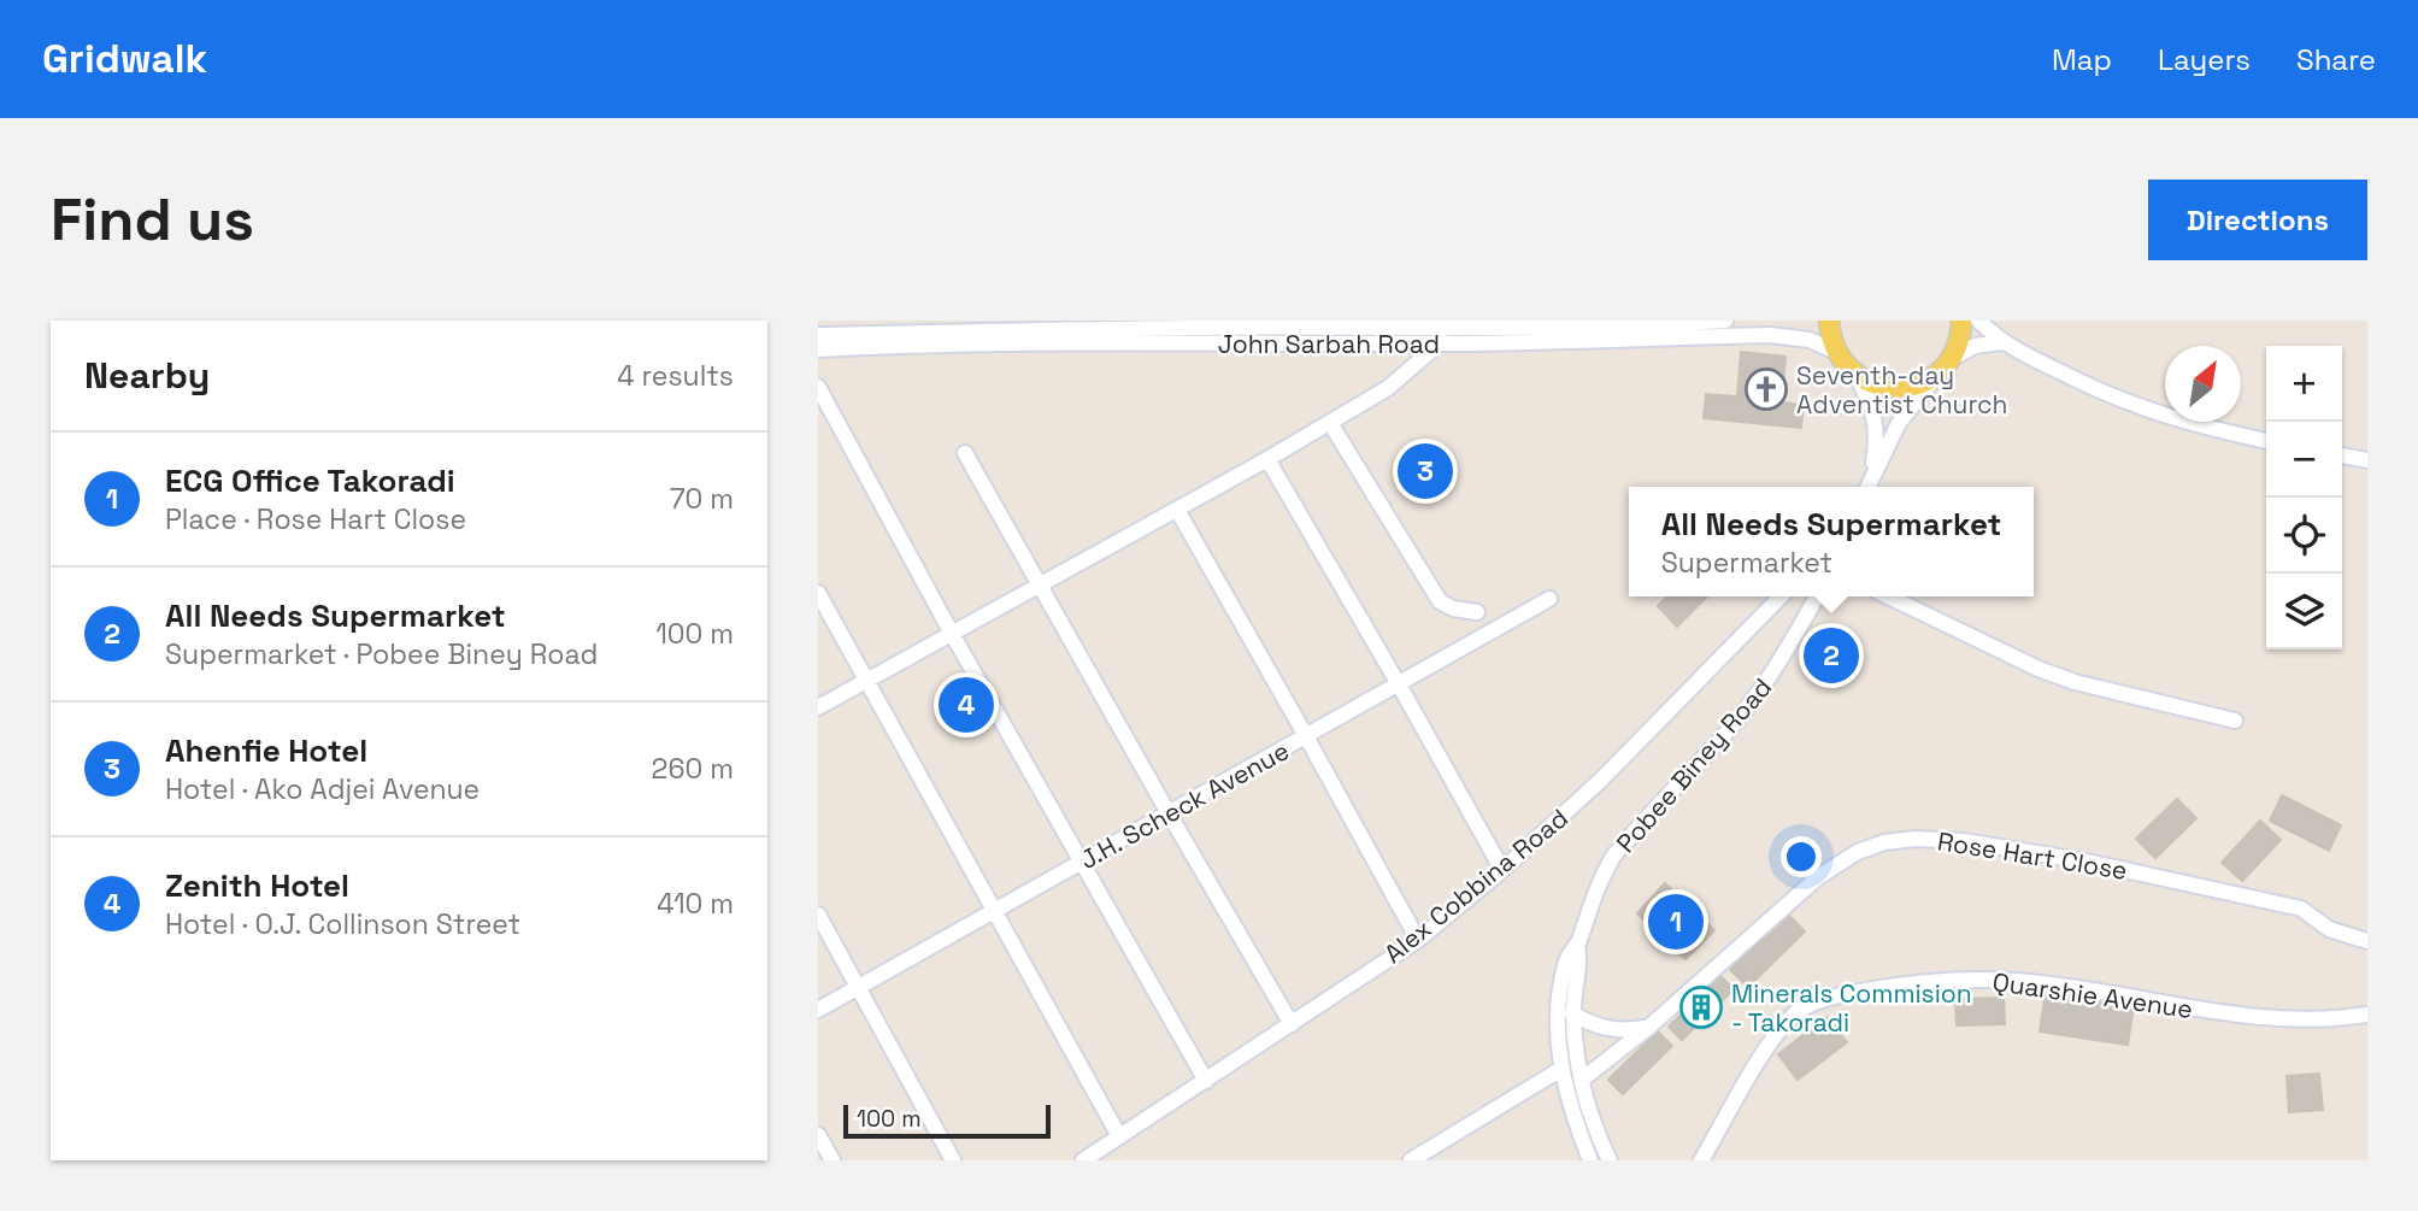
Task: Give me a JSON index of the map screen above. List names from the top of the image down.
{
  "streets": {
    "street": [
      "John Sarbah Road",
      "Pobee Biney Road",
      "J.H. Scheck Avenue",
      "Rose Hart Close",
      "Alex Cobbina Road",
      "Quarshie Avenue"
    ]
  },
  "crossings": [
    ["Pobee Biney Road", "Rose Hart Close"]
  ],
  "places": {
    "church": ["Seventh-day Adventist Church"],
    "building": ["Minerals Commision - Takoradi"]
  },
  "scale_bar": "100 m",
  "north": "top right",
  "page": {
    "header": "Gridwalk",
    "nav": ["Map", "Layers", "Share"],
    "buttons": "Directions",
    "title": "Find us",
    "heading": ["Nearby", "4 results"],
    "map_buttons": ["+", "−"],
    "list": [
      {
        "mark": "1",
        "name": "ECG Office Takoradi",
        "note": "Place · Rose Hart Close",
        "value": "70 m"
      },
      {
        "mark": "2",
        "name": "All Needs Supermarket",
        "note": "Supermarket · Pobee Biney Road",
        "value": "100 m"
      },
      {
        "mark": "3",
        "name": "Ahenfie Hotel",
        "note": "Hotel · Ako Adjei Avenue",
        "value": "260 m"
      },
      {
        "mark": "4",
        "name": "Zenith Hotel",
        "note": "Hotel · O.J. Collinson Street",
        "value": "410 m"
      }
    ],
    "pins": [
      "3",
      "2",
      "4",
      "1"
    ],
    "popup": ["All Needs Supermarket", "Supermarket"],
    "scale": "100 m"
  }
}
